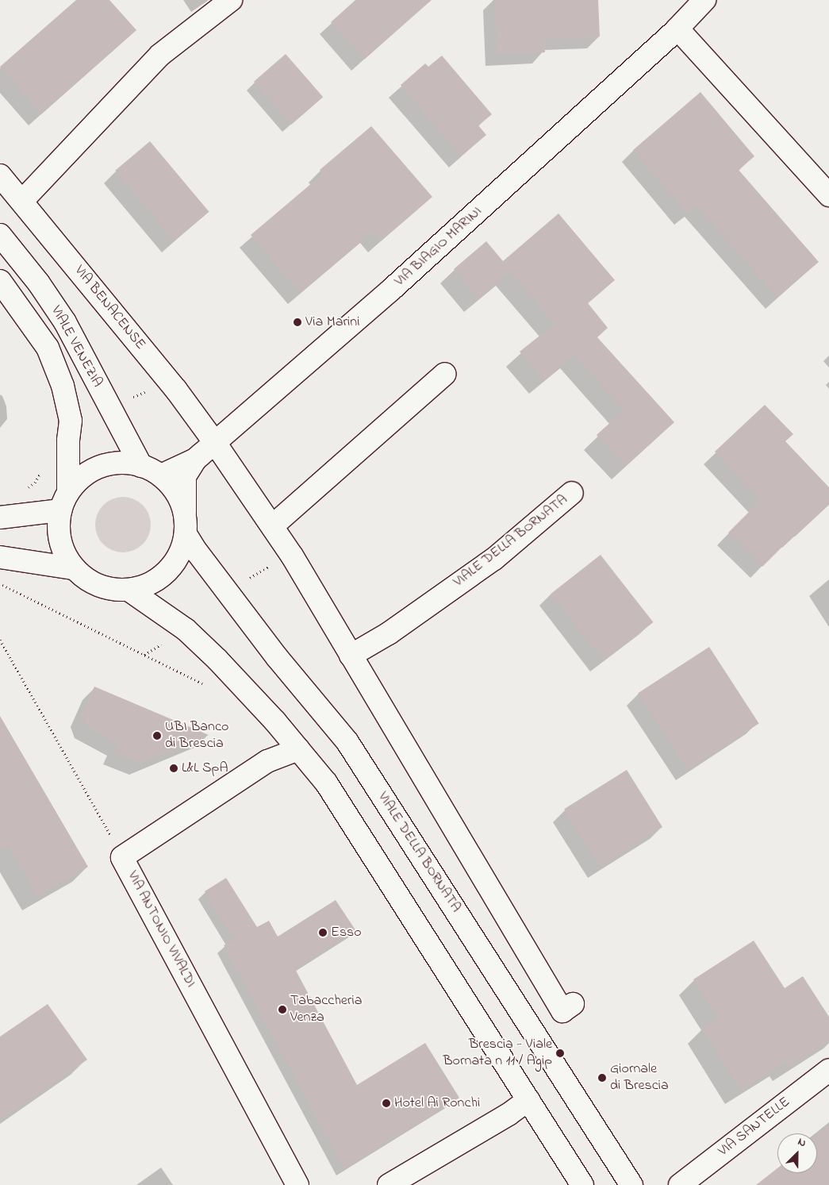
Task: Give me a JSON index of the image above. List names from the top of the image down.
{
  "streets": {
    "street": [
      "VIA BIAGIO MARINI",
      "VIA BENACENSE",
      "VIALE VENEZIA",
      "VIALE DELLA BORNATA",
      "VIA ANTONIO VIVALDI",
      "VIA SANTELLE"
    ]
  },
  "crossings": [
    ["VIA BIAGIO MARINI", "VIA BENACENSE"],
    ["VIALE VENEZIA", "VIALE DELLA BORNATA"]
  ],
  "places": [
    "Via Marini",
    "UBI Banco di Brescia",
    "L&L SpA",
    "Esso",
    "Tabaccheria Venza",
    "Brescia - Viale Bornata n 11 / Agip",
    "Giornale di Brescia",
    "Hotel Ai Ronchi"
  ],
  "north": "top right"
}
